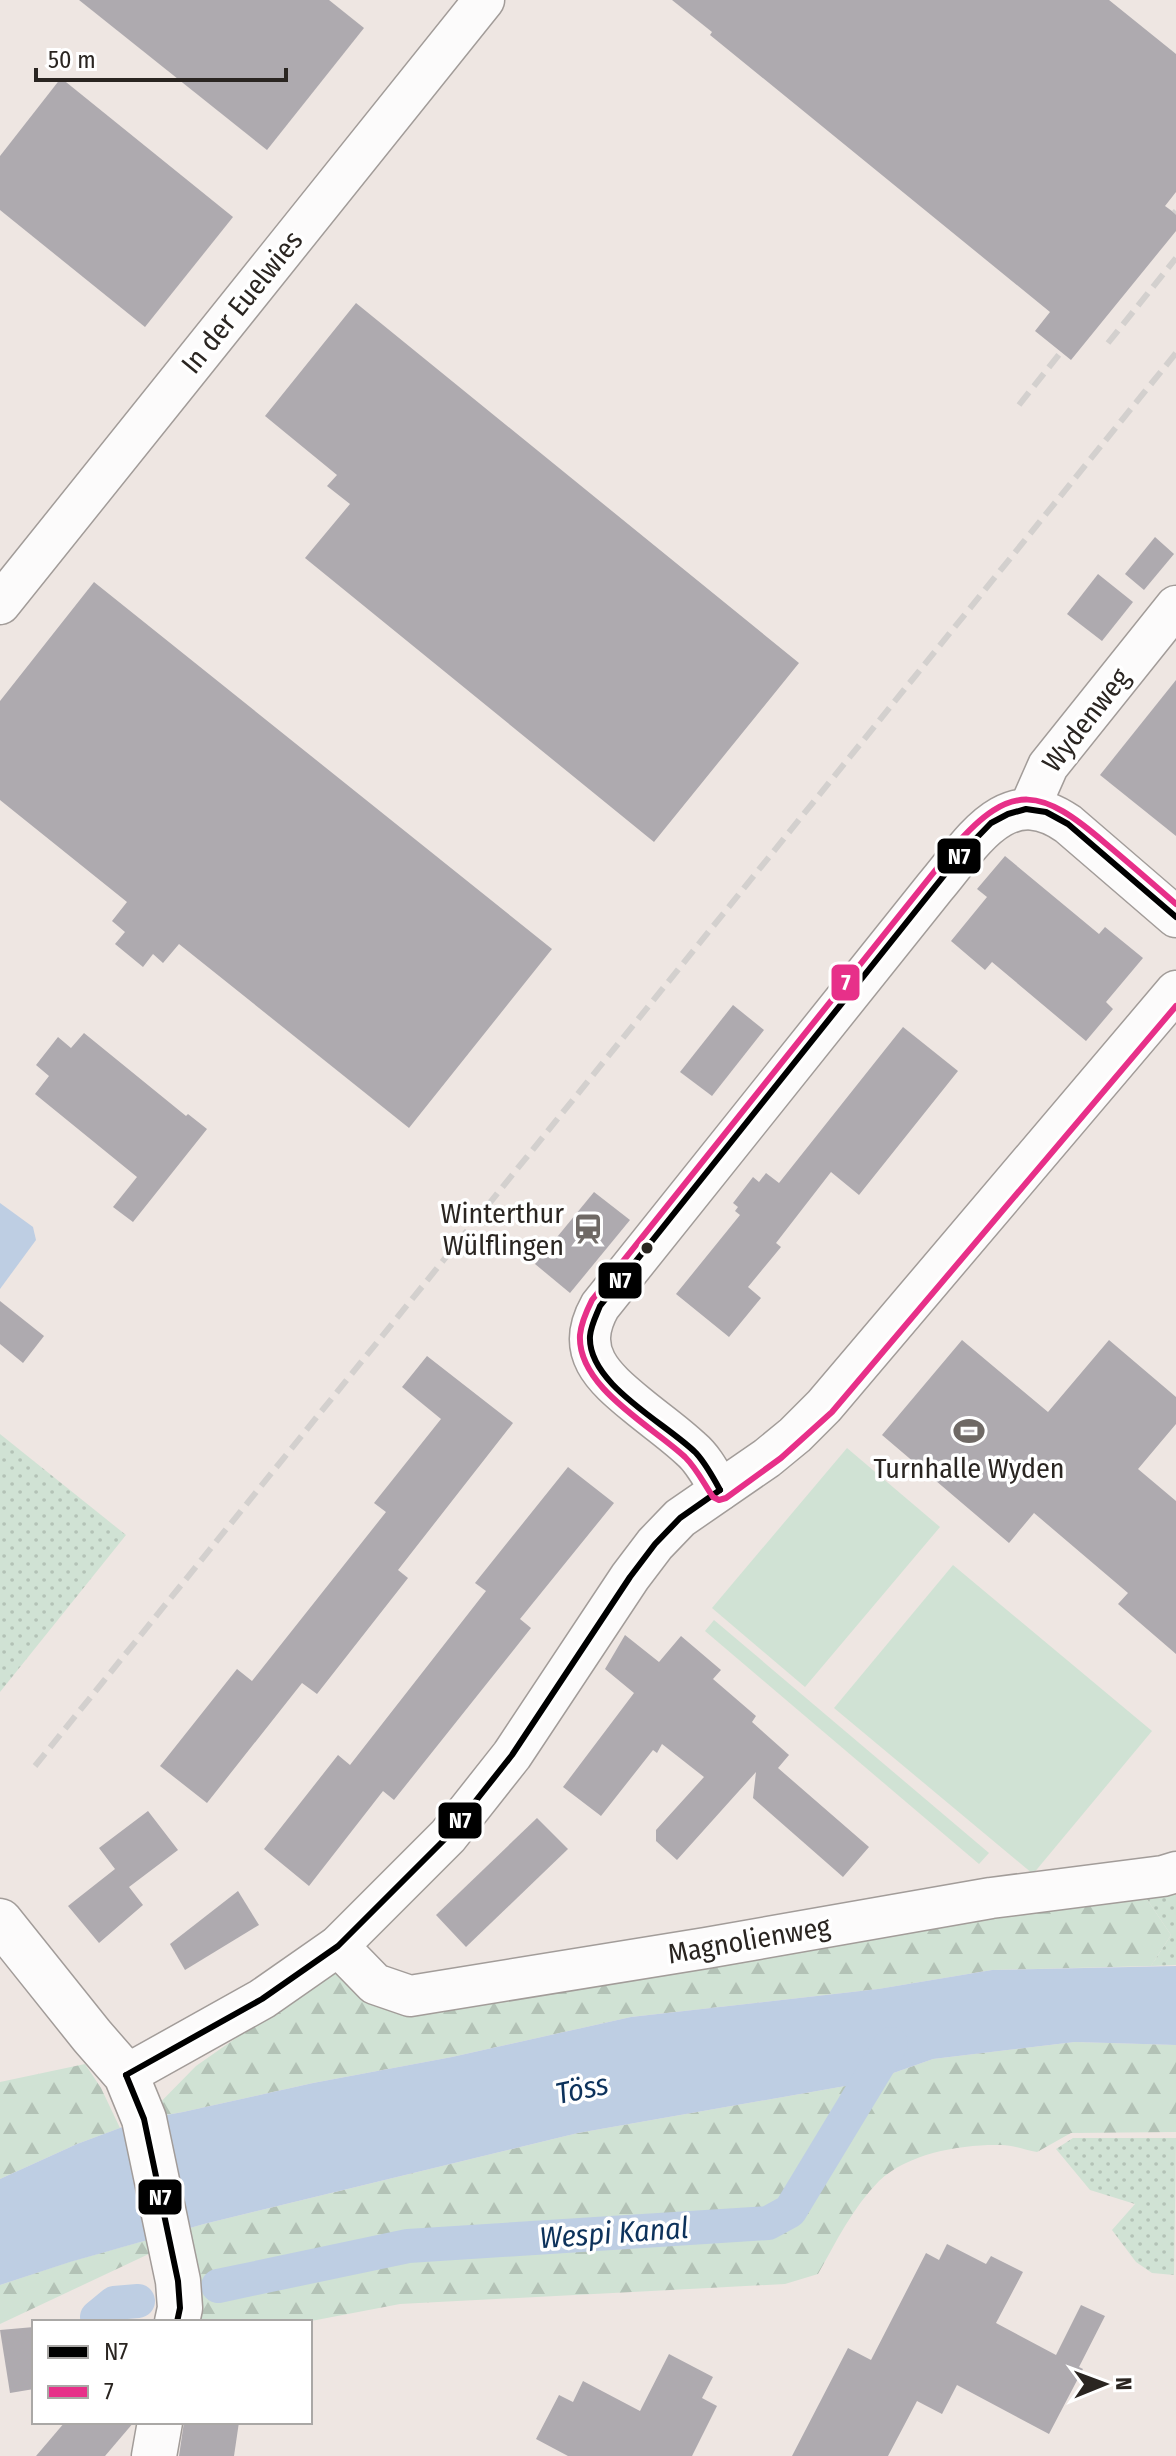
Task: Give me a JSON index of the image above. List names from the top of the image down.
{
  "streets": {
    "street": ["In der Euelwies", "Wydenweg", "Magnolienweg"]
  },
  "water": ["Töss", "Wespi Kanal"],
  "places": {
    "station": ["Winterthur Wülflingen"],
    "sports": ["Turnhalle Wyden"]
  },
  "lines": ["transit line 7", "transit line N7"],
  "legend": ["N7", "7"],
  "scale_bar": "50 m",
  "north": "right"
}
